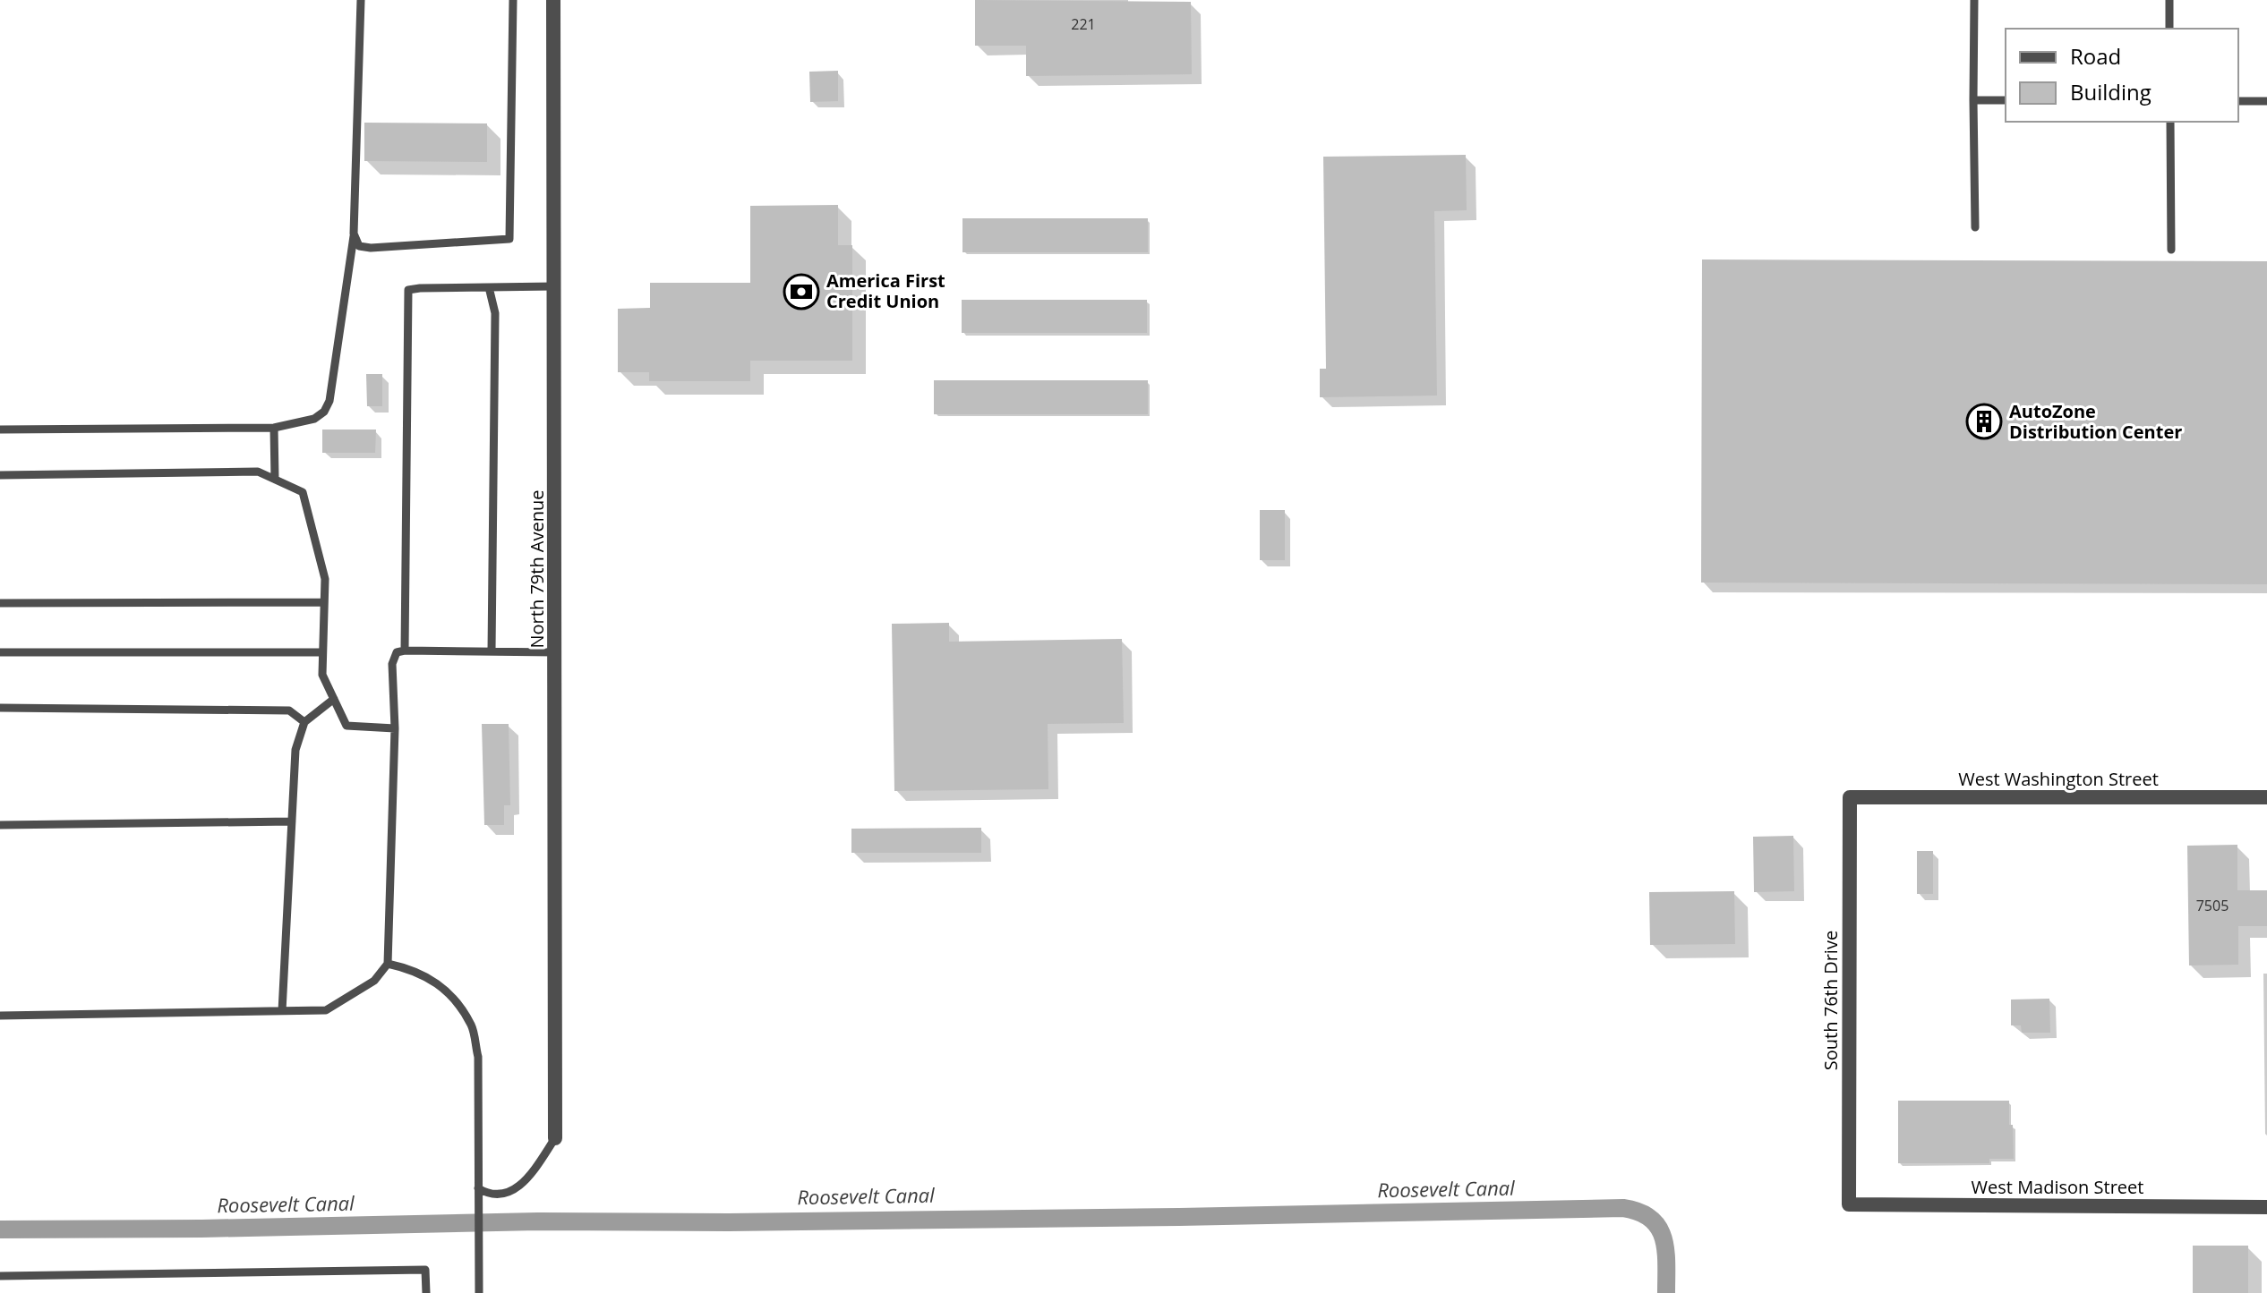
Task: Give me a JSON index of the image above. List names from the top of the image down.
{
  "streets": {
    "street": [
      "North 79th Avenue",
      "West Washington Street",
      "South 76th Drive",
      "West Madison Street"
    ]
  },
  "crossings": [
    ["West Washington Street", "South 76th Drive"],
    ["South 76th Drive", "West Madison Street"]
  ],
  "water": ["Roosevelt Canal"],
  "places": {
    "bank": ["America First Credit Union"],
    "building": ["AutoZone Distribution Center"]
  },
  "house_numbers": ["221", "7505"],
  "legend": ["Road", "Building"]
}
